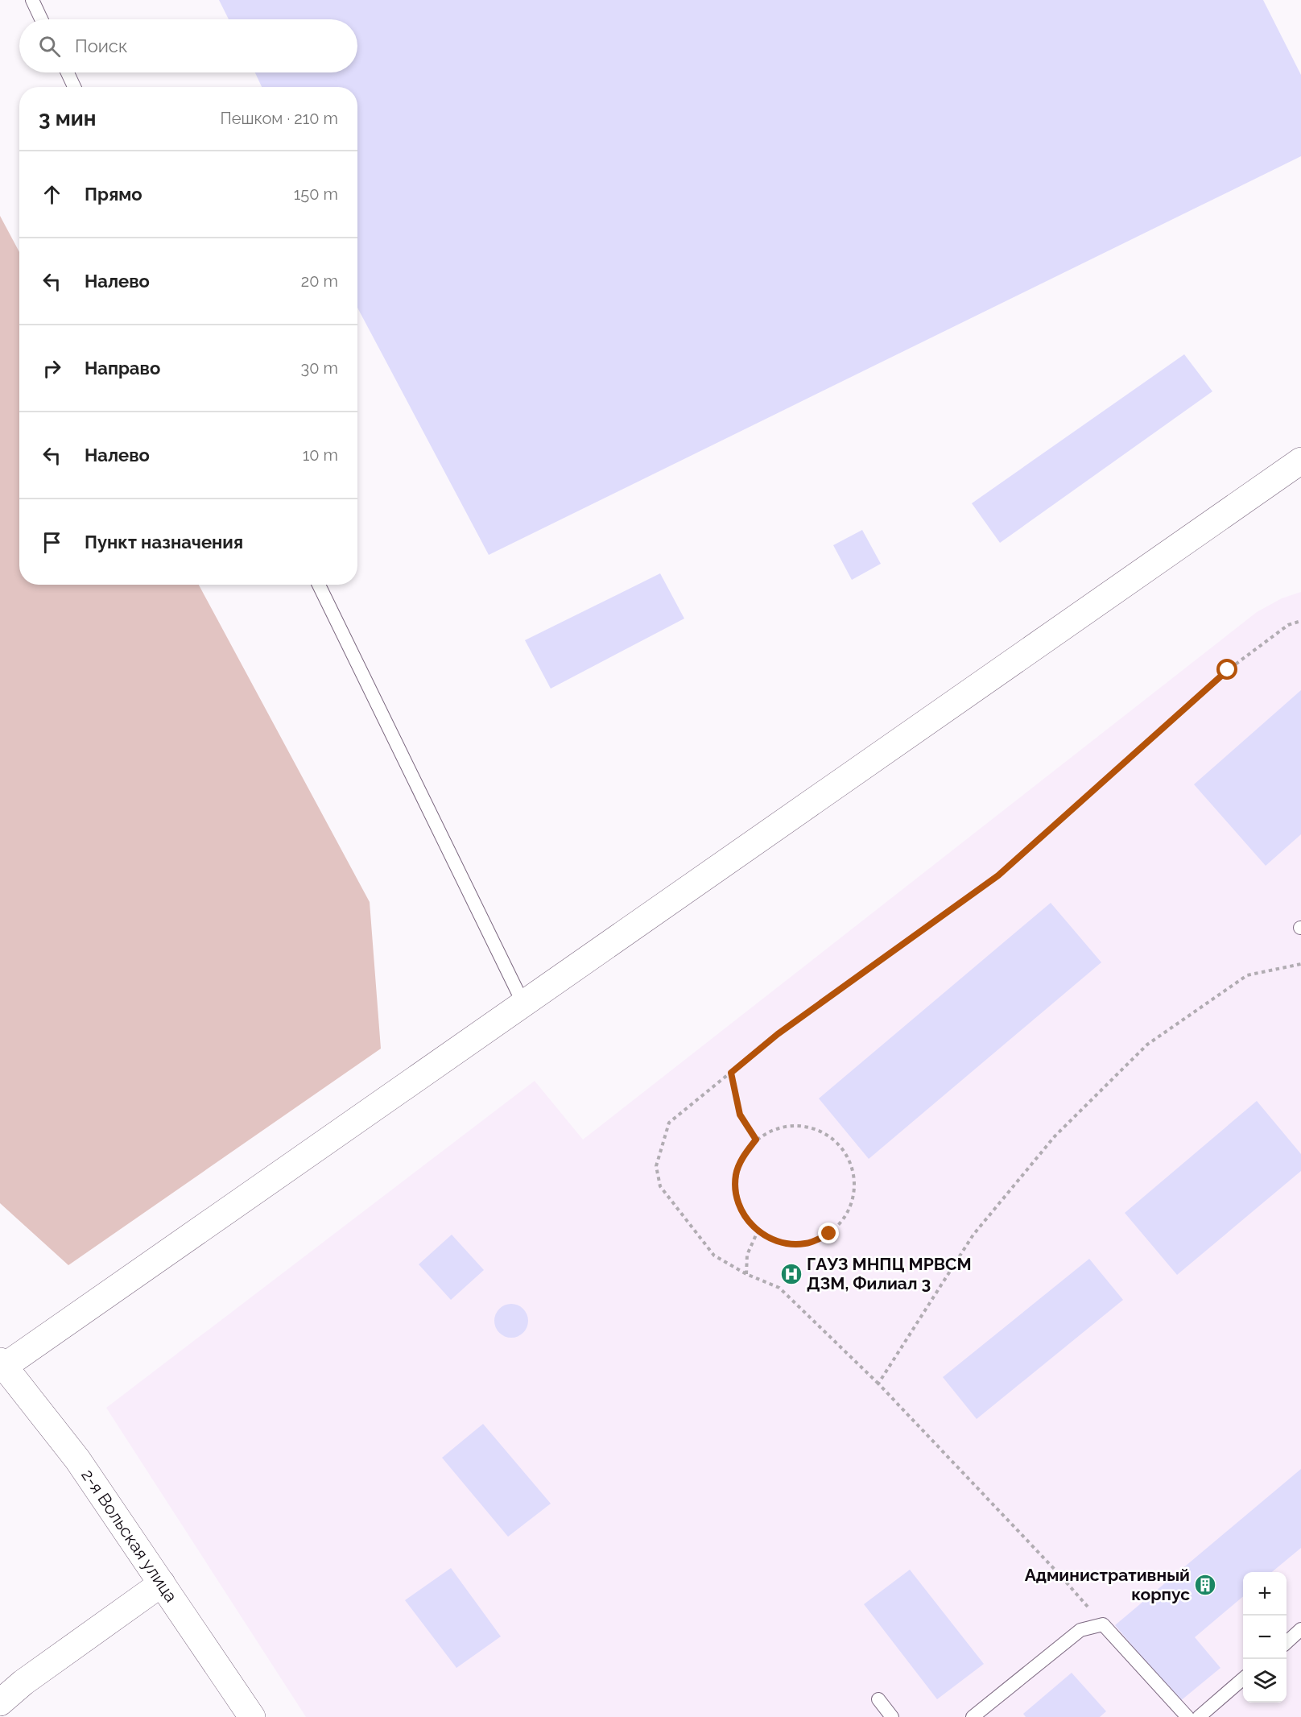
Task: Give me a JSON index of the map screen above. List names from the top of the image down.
{
  "streets": {
    "street": ["2-я Вольская улица"]
  },
  "places": {
    "hospital": ["ГАУЗ МНПЦ МРВСМ ДЗМ, Филиал 3"],
    "building": ["Административный корпус"]
  },
  "page": {
    "search": "Поиск",
    "heading": ["3 мин", "Пешком · 210 m"],
    "list": [
      ["Прямо", "150 m"],
      ["Налево", "20 m"],
      ["Направо", "30 m"],
      ["Налево", "10 m"],
      "Пункт назначения"
    ],
    "map_buttons": ["+", "−"]
  }
}
